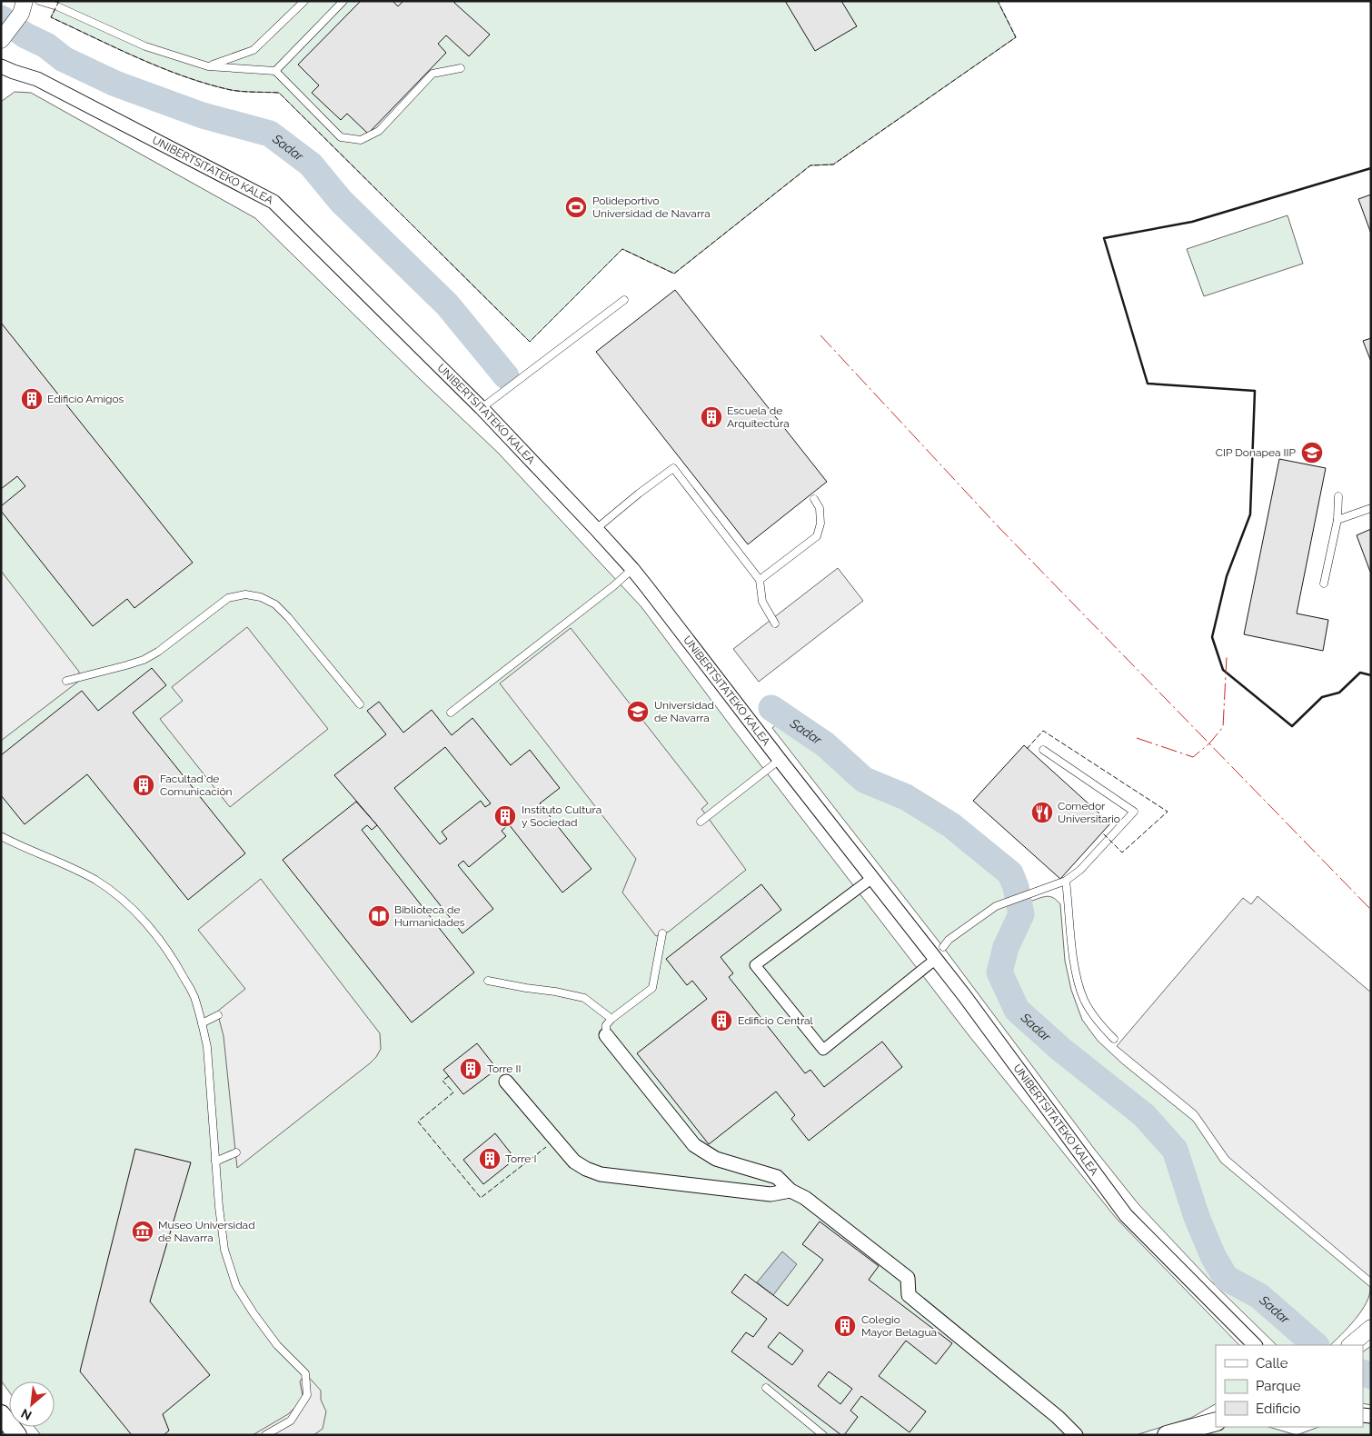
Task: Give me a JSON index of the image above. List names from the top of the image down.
{
  "streets": {
    "street": ["UNIBERTSITATEKO KALEA"]
  },
  "water": ["Sadar"],
  "places": {
    "sports": ["Polideportivo Universidad de Navarra"],
    "building": [
      "Edificio Amigos",
      "Escuela de Arquitectura",
      "Facultad de Comunicación",
      "Instituto Cultura y Sociedad",
      "Edificio Central",
      "Torre II",
      "Torre I",
      "Colegio Mayor Belagua"
    ],
    "school or university": ["CIP Donapea IIP", "Universidad de Navarra"],
    "restaurant": ["Comedor Universitario"],
    "library": ["Biblioteca de Humanidades"],
    "museum": ["Museo Universidad de Navarra"]
  },
  "legend": ["Calle", "Parque", "Edificio"],
  "north": "bottom left"
}
